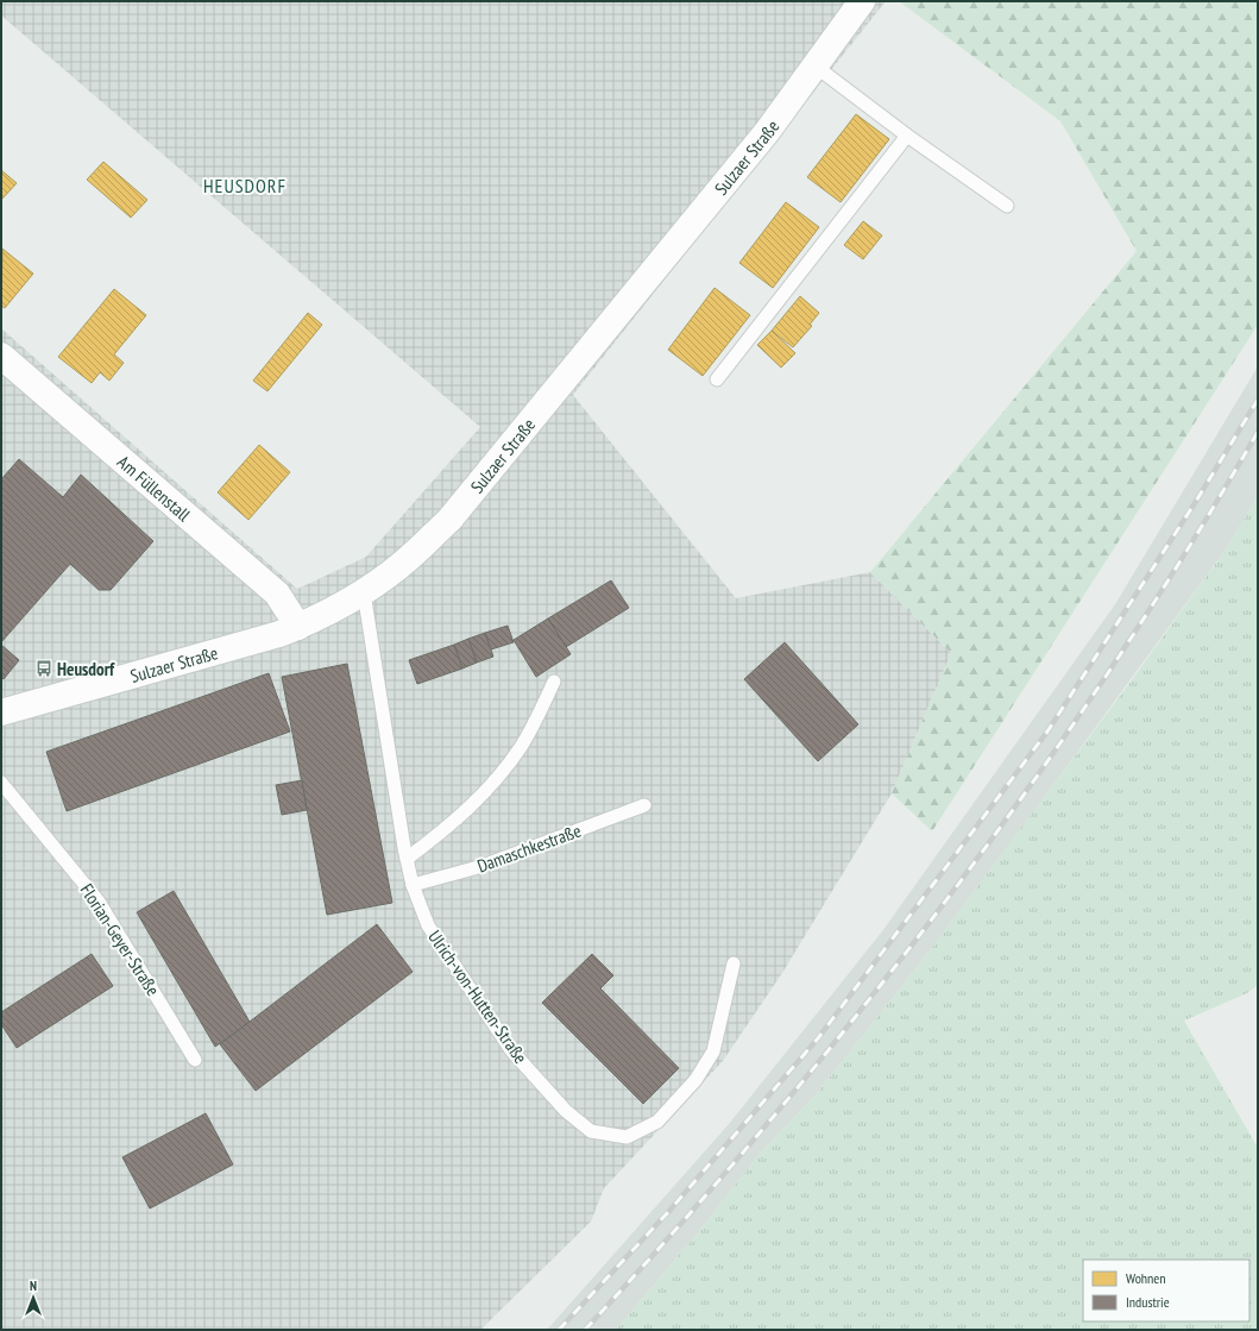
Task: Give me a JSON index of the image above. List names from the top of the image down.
{
  "streets": {
    "main road": ["Sulzaer Straße", "Am Füllenstall"],
    "lane": ["Damaschkestraße", "Florian-Geyer-Straße", "Ulrich-von-Hutten-Straße"]
  },
  "crossings": [
    ["Sulzaer Straße", "Am Füllenstall"],
    ["Sulzaer Straße", "Ulrich-von-Hutten-Straße"],
    ["Damaschkestraße", "Ulrich-von-Hutten-Straße"]
  ],
  "districts": ["HEUSDORF"],
  "places": {
    "bus stop": ["Heusdorf"]
  },
  "legend": ["Wohnen", "Industrie"],
  "north": "top"
}
